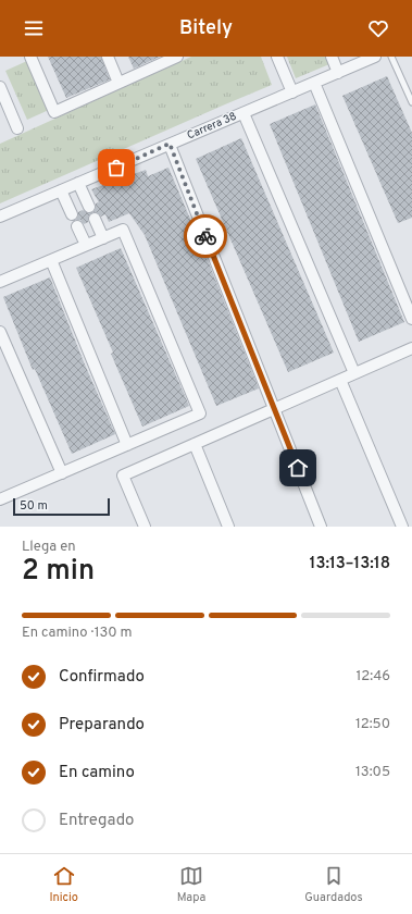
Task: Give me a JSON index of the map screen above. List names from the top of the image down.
{
  "streets": {
    "street": ["Carrera 38"]
  },
  "scale_bar": "50 m",
  "page": {
    "header": "Bitely",
    "scale": "50 m",
    "heading": ["2 min", "Llega en", "13:13–13:18"],
    "bar": "En camino · 130 m",
    "list": [
      ["Confirmado", "12:46"],
      ["Preparando", "12:50"],
      ["En camino", "13:05"],
      "Entregado"
    ],
    "tabs": ["Inicio", "Mapa", "Guardados"]
  }
}
